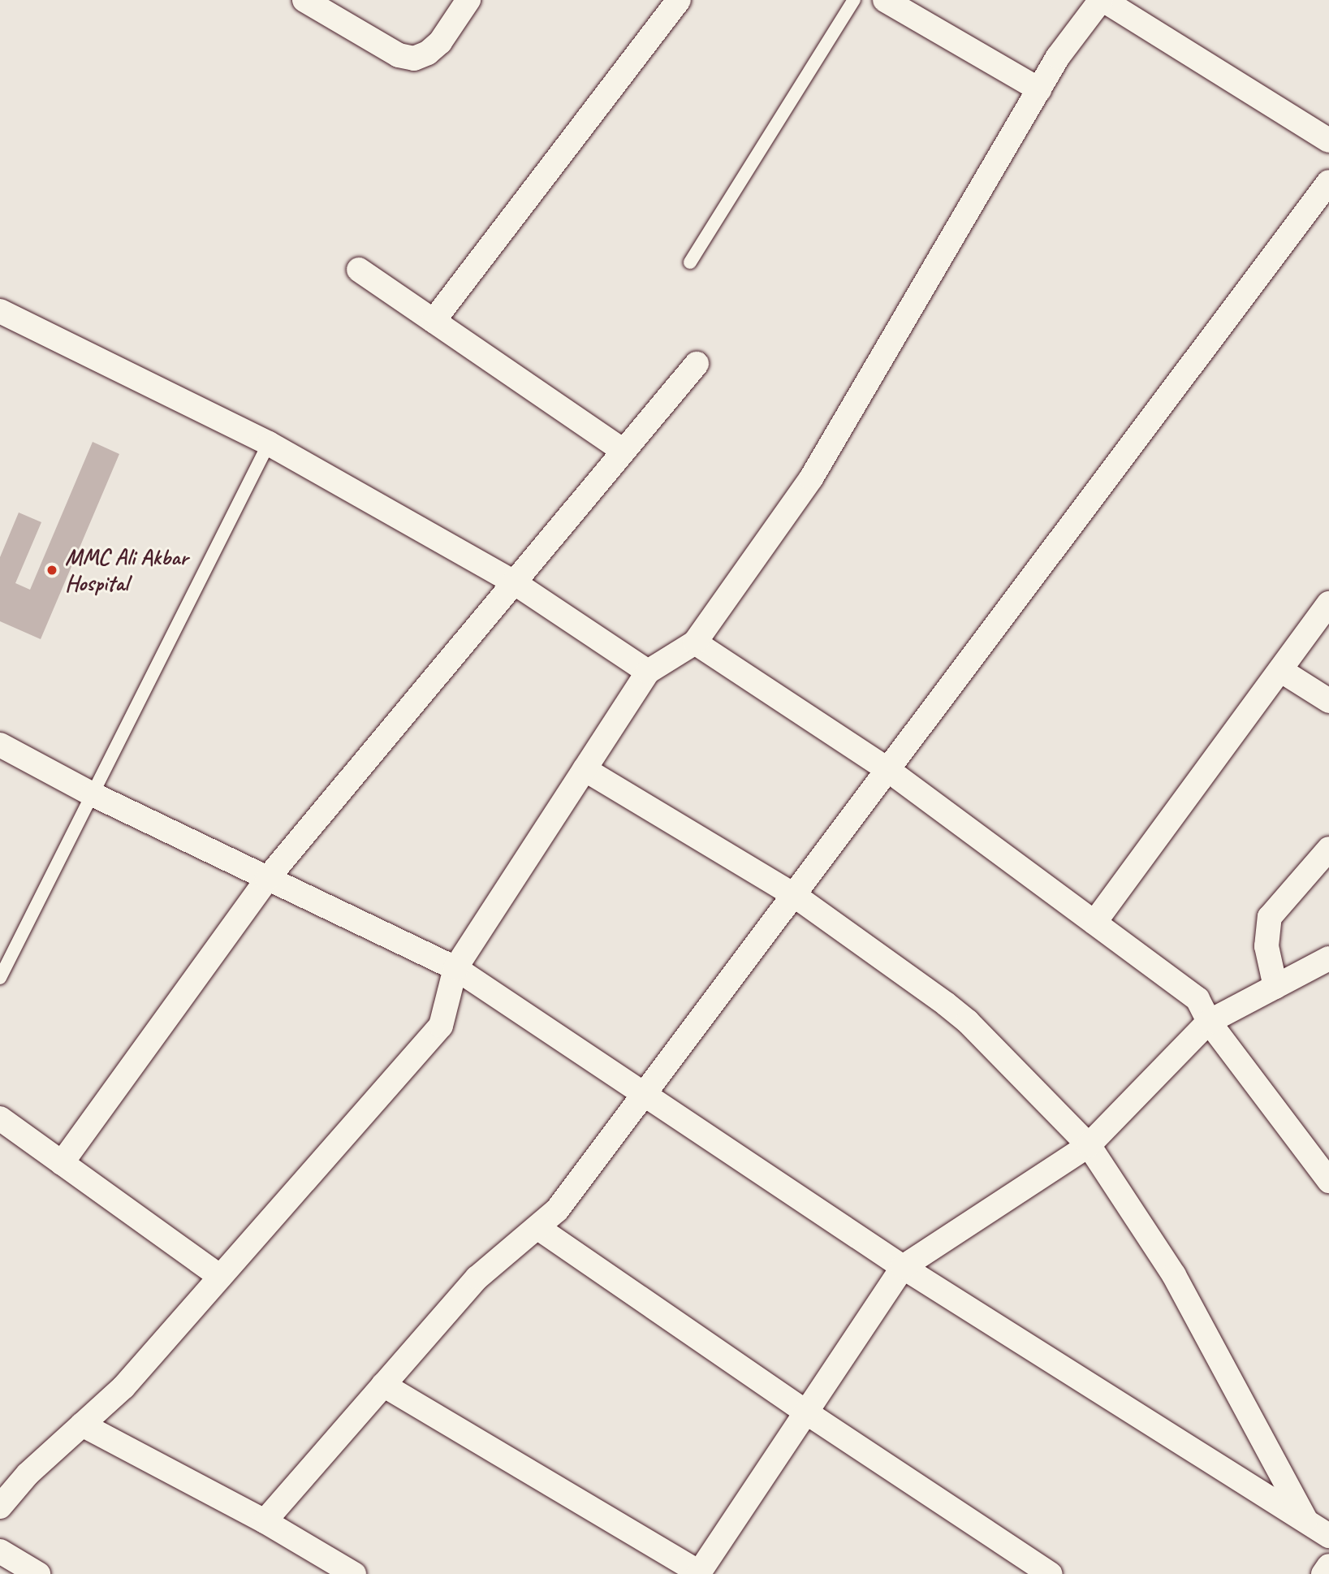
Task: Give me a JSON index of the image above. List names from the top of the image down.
{
  "places": ["MMC Ali Akbar Hospital"]
}
